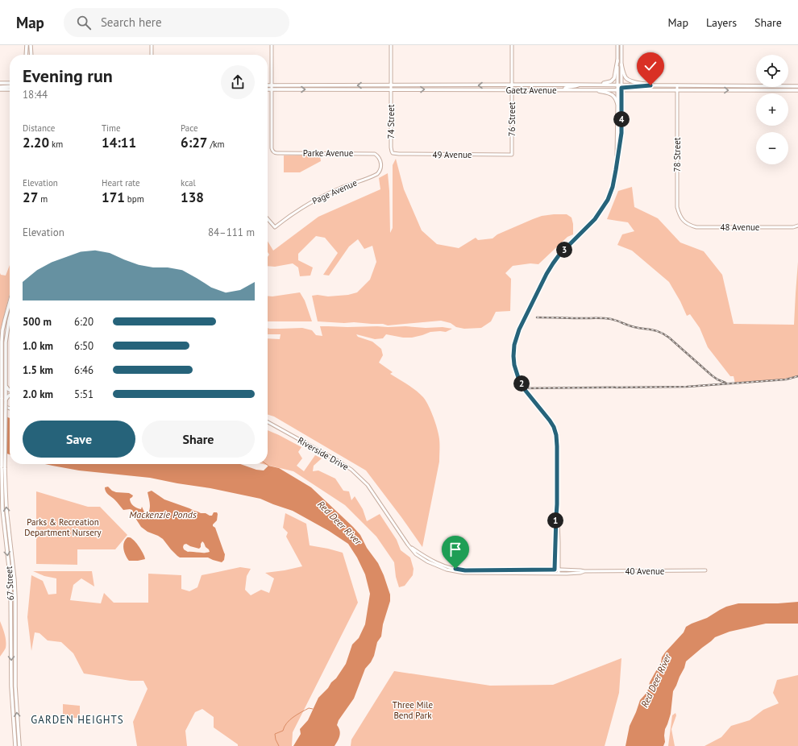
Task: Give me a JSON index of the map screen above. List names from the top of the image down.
{
  "streets": {
    "main road": ["Gaetz Avenue", "67 Street"],
    "street": [
      "76 Street",
      "74 Street",
      "Parke Avenue",
      "49 Avenue",
      "78 Street",
      "Page Avenue",
      "48 Avenue",
      "Riverside Drive",
      "40 Avenue"
    ]
  },
  "crossings": [
    ["Gaetz Avenue", "76 Street"],
    ["Gaetz Avenue", "74 Street"],
    ["Gaetz Avenue", "Parke Avenue"],
    ["Gaetz Avenue", "78 Street"],
    ["76 Street", "49 Avenue"],
    ["74 Street", "49 Avenue"],
    ["Parke Avenue", "Page Avenue"],
    ["78 Street", "48 Avenue"],
    ["Riverside Drive", "40 Avenue"]
  ],
  "districts": ["GARDEN HEIGHTS"],
  "water": ["Mackenzie Ponds", "Red Deer River"],
  "parks": ["Parks & Recreation Department Nursery", "Three Mile Bend Park"],
  "page": {
    "header": "Map",
    "search": "Search here",
    "nav": ["Map", "Layers", "Share"],
    "map_buttons": ["+", "−"],
    "heading": ["Evening run", "18:44"],
    "stats": [
      ["Distance", "2.20 km"],
      ["Time", "14:11"],
      ["Pace", "6:27 /km"],
      ["Elevation", "27 m"],
      ["Heart rate", "171 bpm"],
      ["kcal", "138"]
    ],
    "pins": [
      "4",
      "3",
      "2",
      "1"
    ],
    "chart": ["Elevation", "84–111 m"],
    "list": [
      {
        "name": "500 m",
        "note": "6:20"
      },
      {
        "name": "1.0 km",
        "note": "6:50"
      },
      {
        "name": "1.5 km",
        "note": "6:46"
      },
      {
        "name": "2.0 km",
        "note": "5:51"
      }
    ],
    "buttons": ["Save", "Share"]
  }
}
